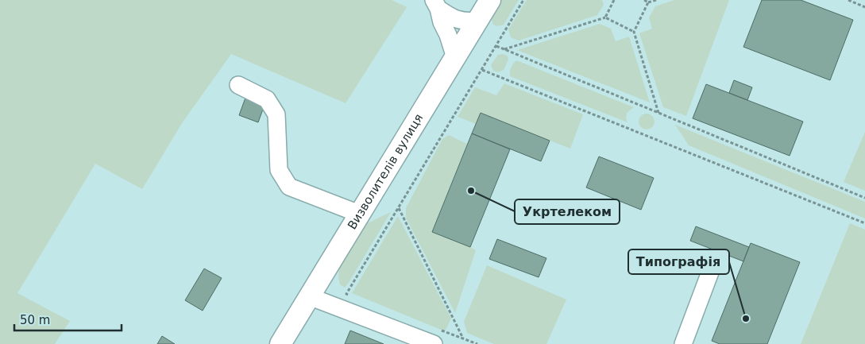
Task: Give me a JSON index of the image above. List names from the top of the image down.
{
  "streets": {
    "main road": ["Визволителів вулиця"]
  },
  "places": ["Укртелеком", "Типографія"],
  "scale_bar": "50 m"
}
